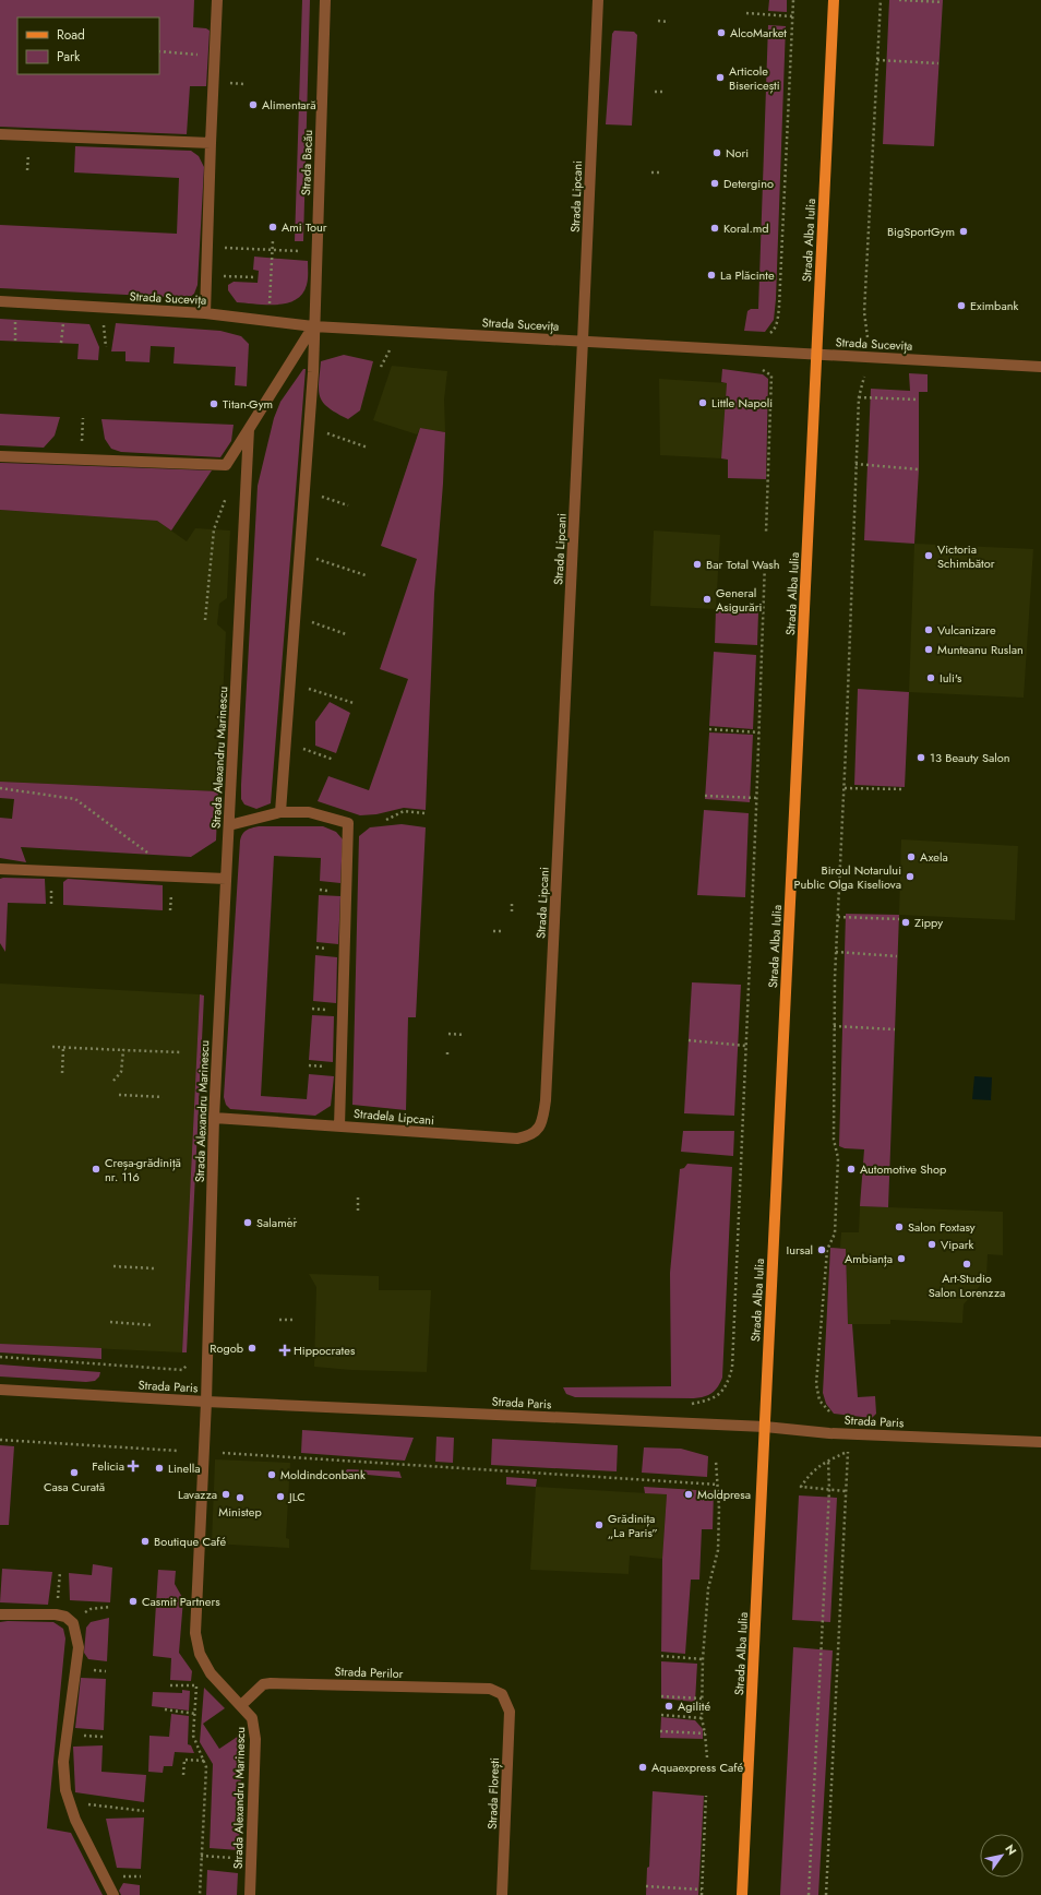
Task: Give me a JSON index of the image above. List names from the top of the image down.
{
  "streets": {
    "main road": ["Strada Alba Iulia"],
    "street": [
      "Strada Bacău",
      "Strada Lipcani",
      "Strada Sucevița",
      "Strada Alexandru Marinescu",
      "Stradela Lipcani",
      "Strada Paris",
      "Strada Perilor",
      "Strada Florești"
    ]
  },
  "crossings": [
    ["Strada Bacău", "Strada Sucevița"],
    ["Strada Bacău", "Strada Alexandru Marinescu"],
    ["Strada Lipcani", "Strada Sucevița"],
    ["Strada Lipcani", "Stradela Lipcani"],
    ["Strada Alba Iulia", "Strada Sucevița"],
    ["Strada Alba Iulia", "Strada Paris"],
    ["Strada Sucevița", "Strada Alexandru Marinescu"],
    ["Strada Alexandru Marinescu", "Stradela Lipcani"],
    ["Strada Alexandru Marinescu", "Strada Paris"],
    ["Strada Alexandru Marinescu", "Strada Perilor"],
    ["Strada Perilor", "Strada Florești"]
  ],
  "places": {
    "other": [
      "AlcoMarket",
      "Articole Bisericești",
      "Alimentară",
      "Nori",
      "Detergino",
      "Ami Tour",
      "Koral.md",
      "BigSportGym",
      "La Plăcinte",
      "Eximbank",
      "Little Napoli",
      "Titan-Gym",
      "Victoria Schimbător",
      "Bar Total Wash",
      "General Asigurări",
      "Vulcanizare",
      "Munteanu Ruslan",
      "Iuli's",
      "13 Beauty Salon",
      "Axela",
      "Biroul Notarului Public Olga Kiseliova",
      "Zippy",
      "Creșa-grădiniță nr. 116",
      "Automotive Shop",
      "Salamer",
      "Salon Foxtasy",
      "Vipark",
      "Iursal",
      "Ambianța",
      "Art-Studio Salon Lorenzza",
      "Rogob",
      "Linella",
      "Casa Curată",
      "Moldindconbank",
      "Lavazza",
      "Moldpresa",
      "JLC",
      "Ministep",
      "Grădinița „La Paris”",
      "Boutique Café",
      "Casmit Partners",
      "Agilité",
      "Aquaexpress Café"
    ],
    "health": ["Hippocrates", "Felicia"]
  },
  "legend": ["Road", "Park"],
  "north": "top right"
}
